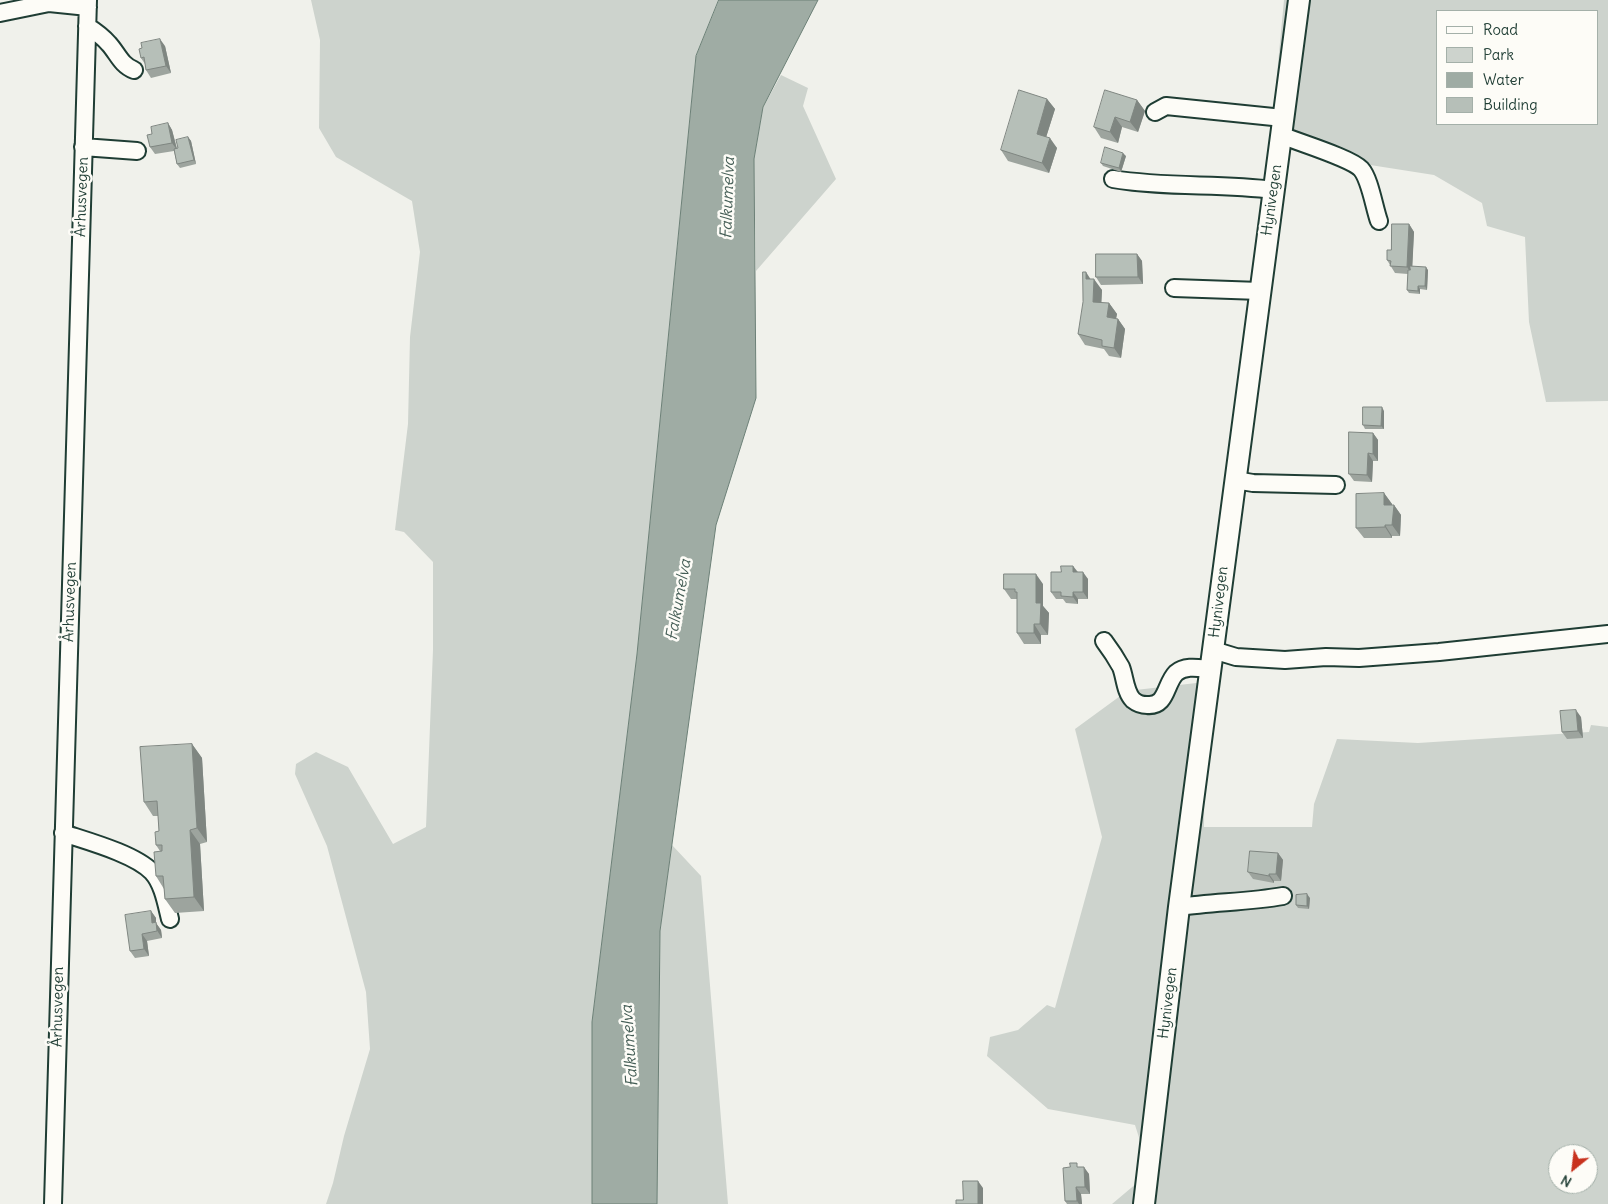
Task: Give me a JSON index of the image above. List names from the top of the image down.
{
  "streets": {
    "main road": ["Hynivegen"],
    "street": ["Århusvegen"]
  },
  "water": ["Falkumelva"],
  "legend": [
    "Road",
    "Park",
    "Water",
    "Building"
  ],
  "north": "bottom left"
}
